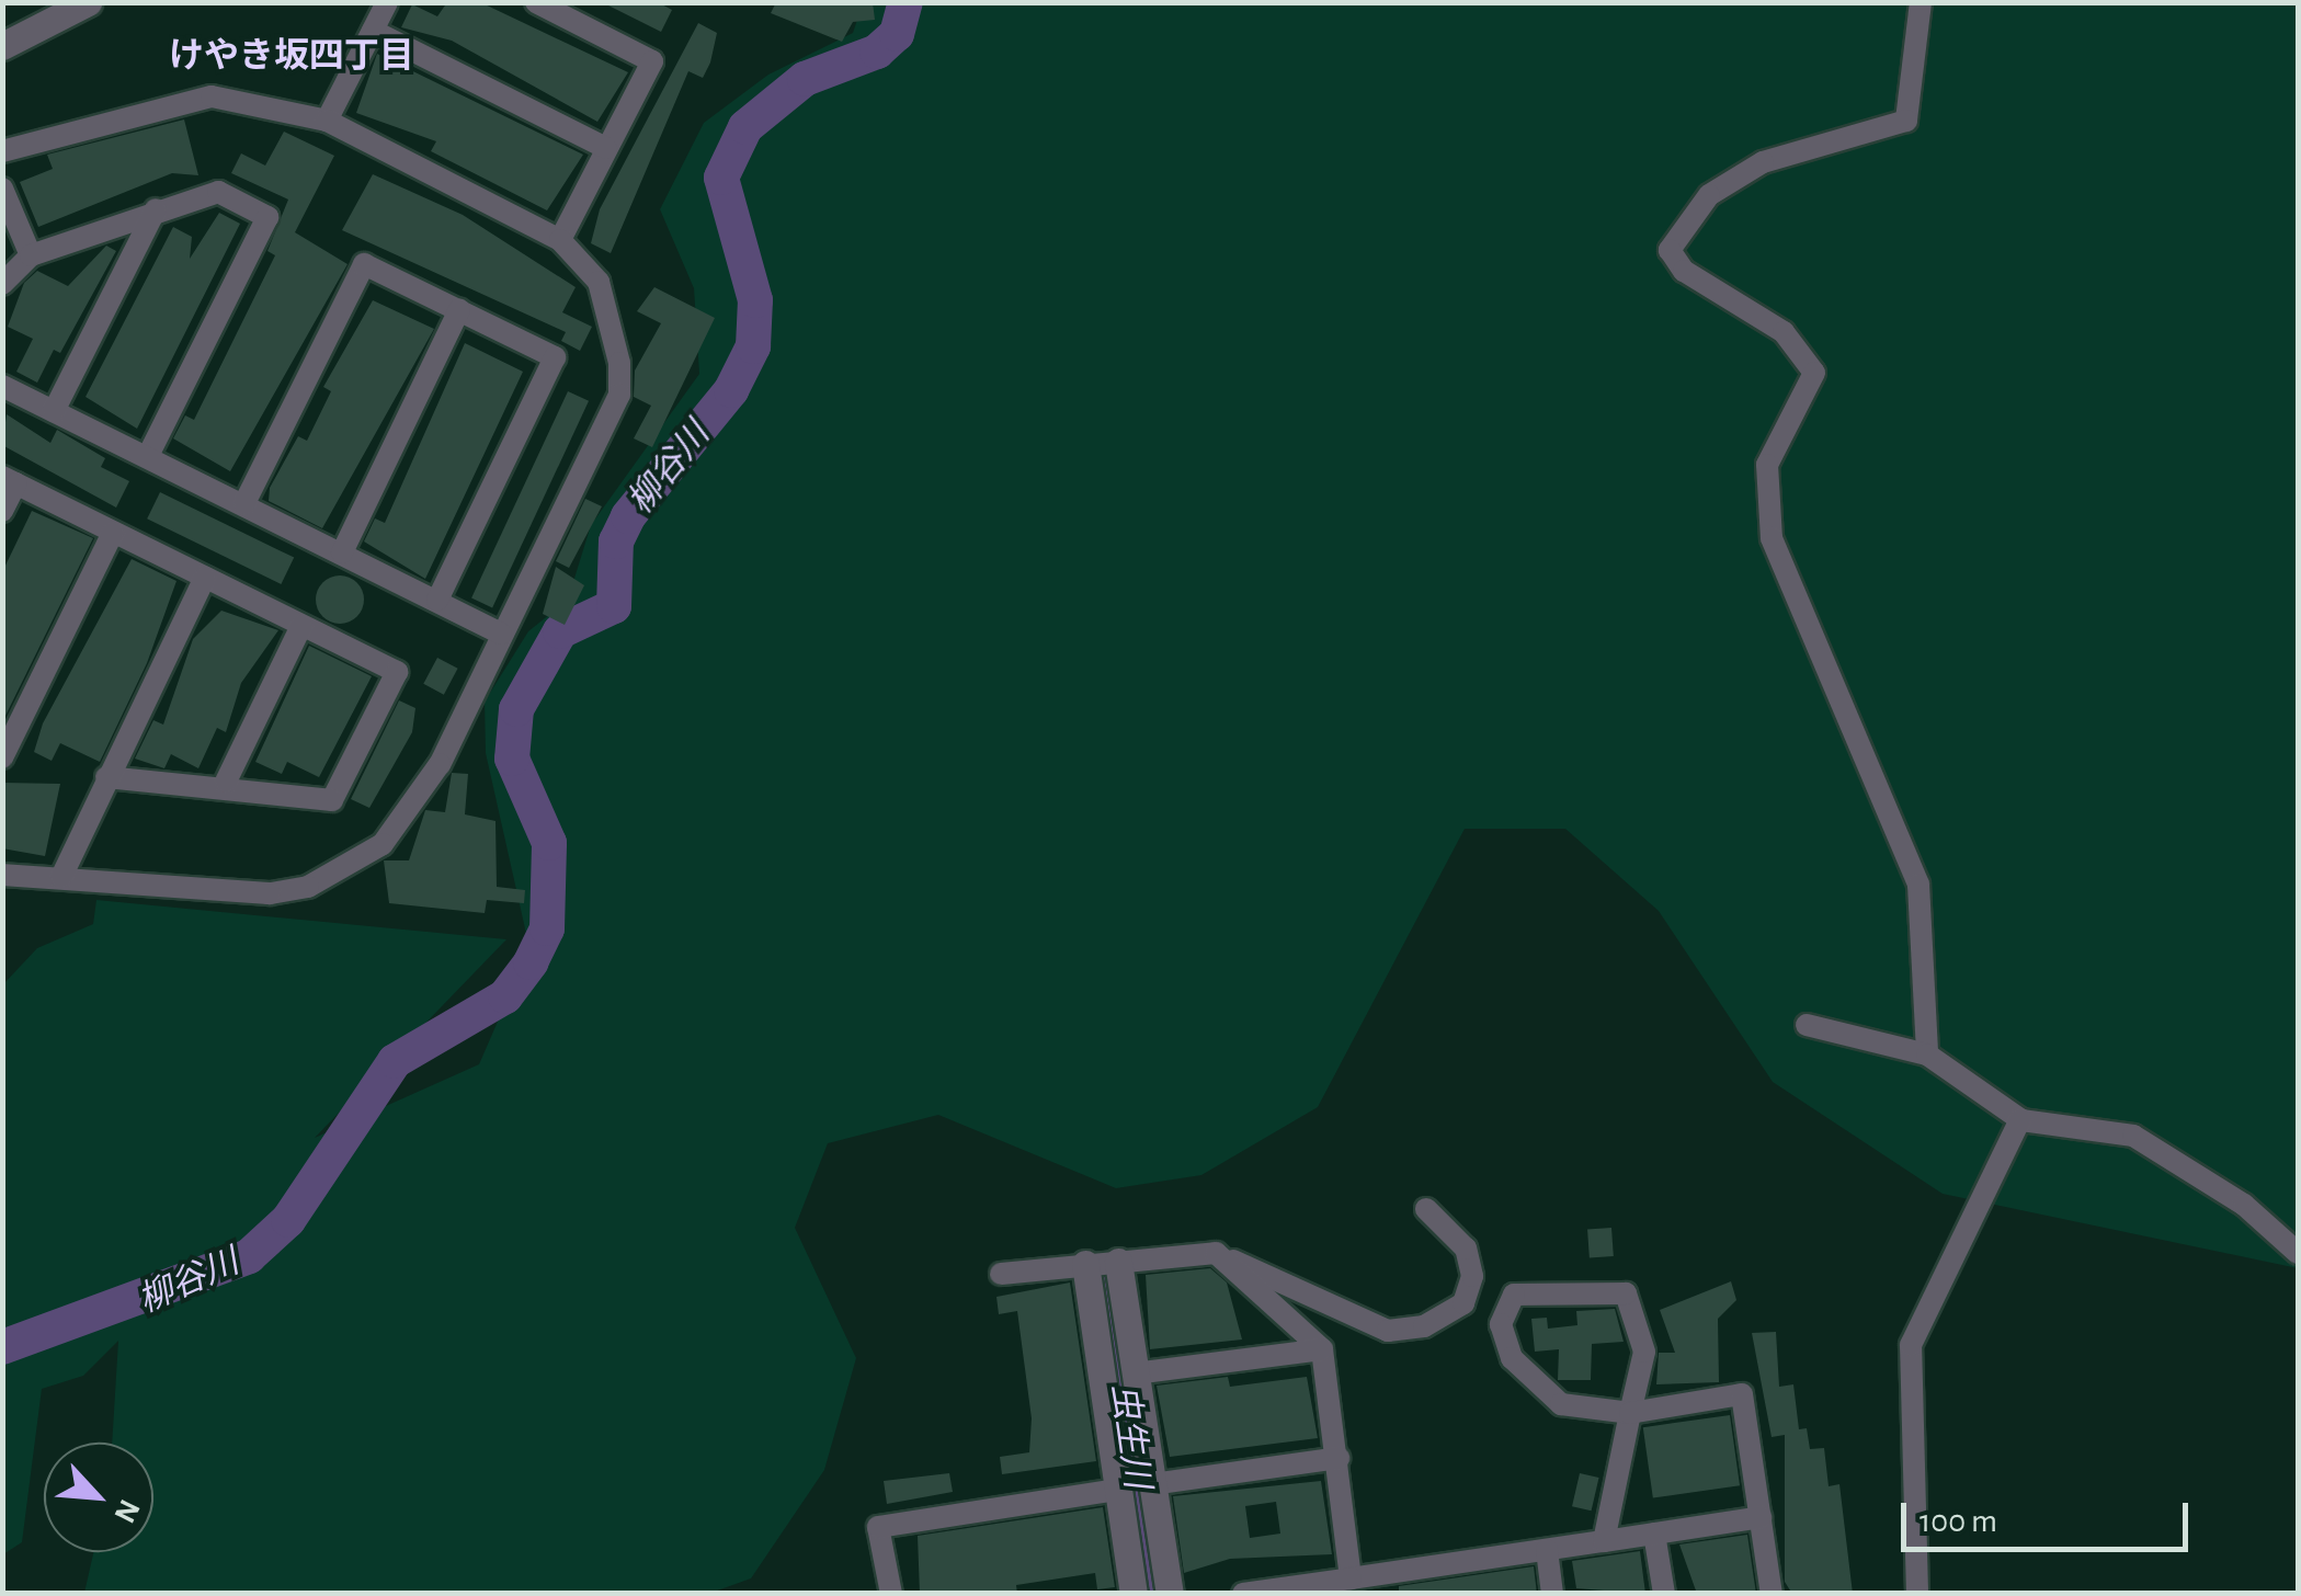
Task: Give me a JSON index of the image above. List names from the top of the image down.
{
  "districts": ["けやき坂四丁目"],
  "water": ["柳谷川", "虫生川"],
  "scale_bar": "100 m",
  "north": "bottom right"
}
